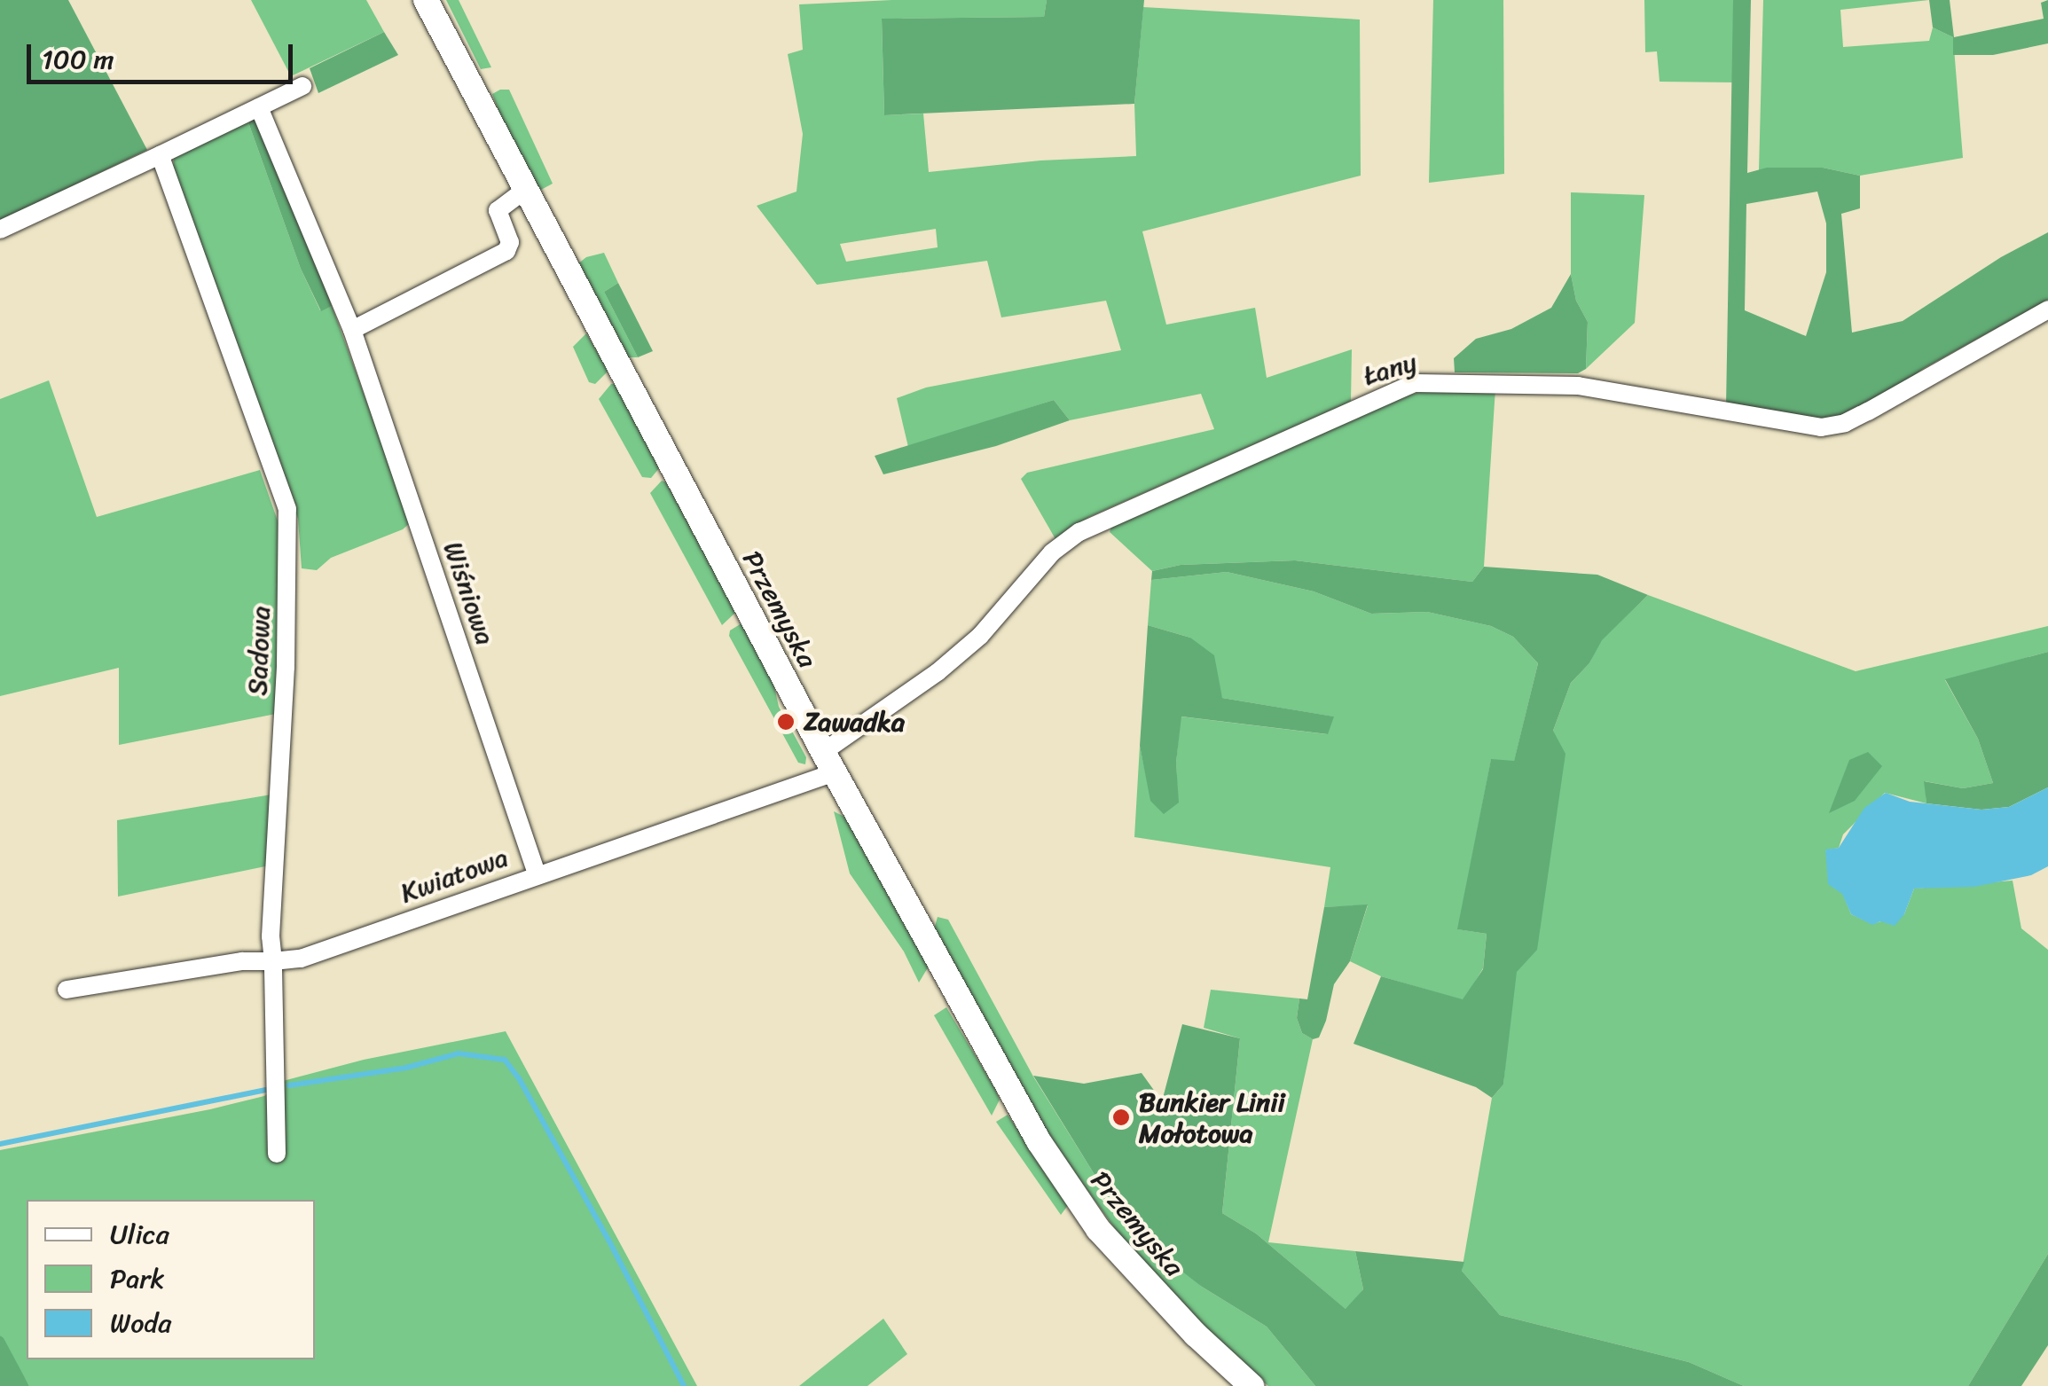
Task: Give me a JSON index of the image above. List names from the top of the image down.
{
  "streets": {
    "main road": ["Przemyska"],
    "street": [
      "Łany",
      "Wiśniowa",
      "Sadowa",
      "Kwiatowa"
    ]
  },
  "crossings": [
    ["Łany", "Przemyska"],
    ["Łany", "Kwiatowa"],
    ["Wiśniowa", "Kwiatowa"],
    ["Przemyska", "Kwiatowa"],
    ["Sadowa", "Kwiatowa"]
  ],
  "places": ["Zawadka", "Bunkier Linii Mołotowa"],
  "legend": ["Ulica", "Park", "Woda"],
  "scale_bar": "100 m"
}
